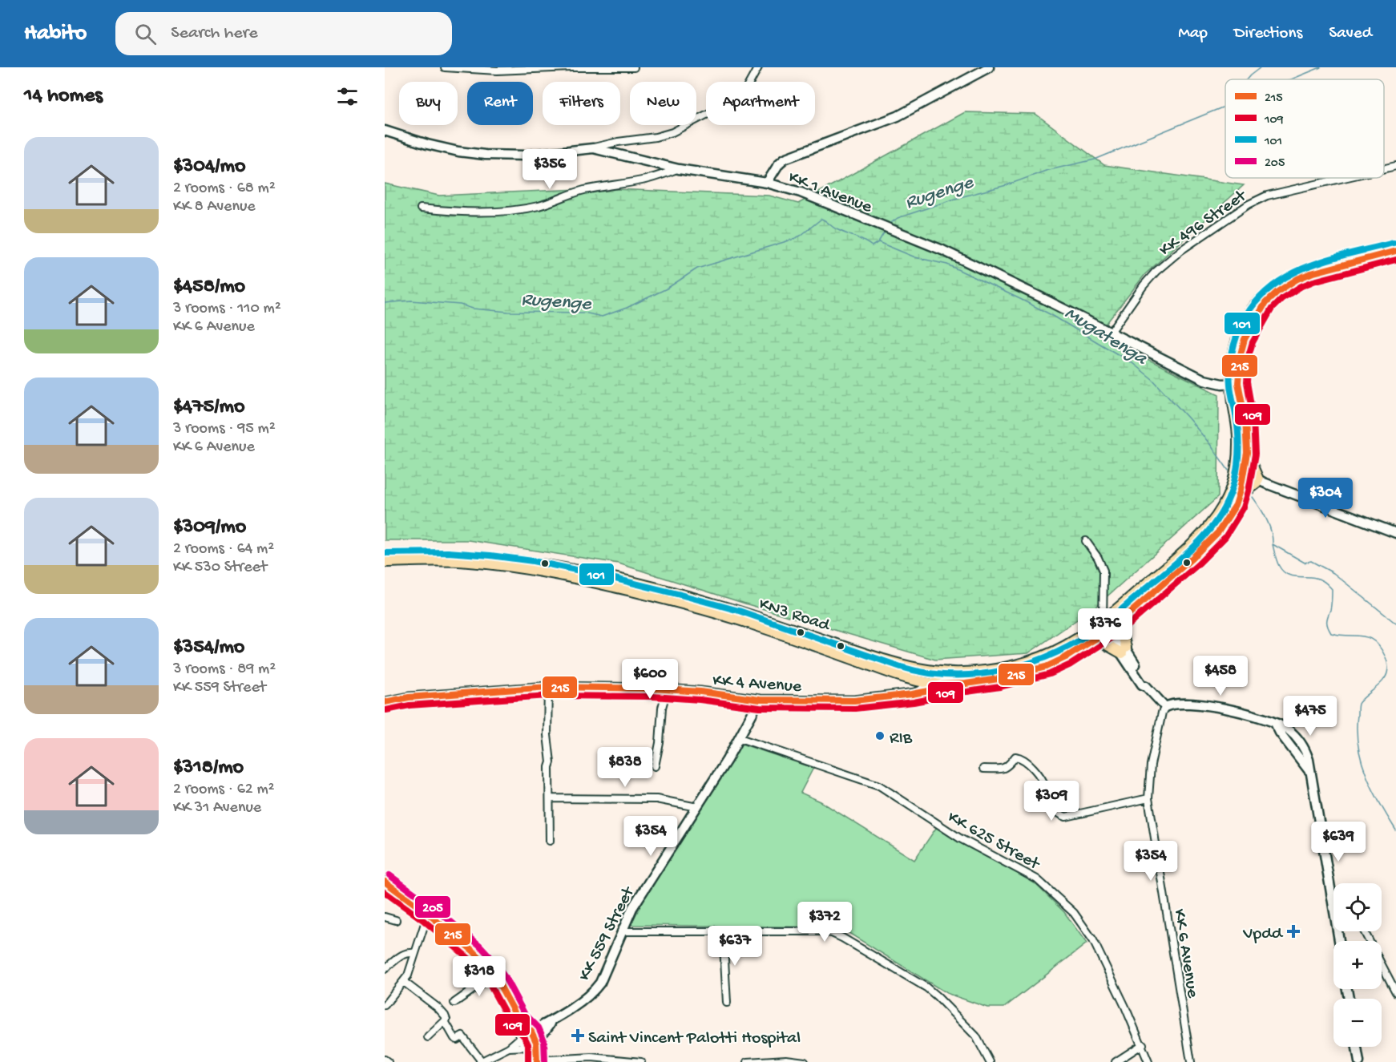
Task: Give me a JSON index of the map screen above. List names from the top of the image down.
{
  "streets": {
    "highway": ["KN3 Road"],
    "main road": ["KK 1 Avenue", "KK 4 Avenue", "KK 559 Street"],
    "street": ["KK 496 Street", "KK 625 Street", "KK 6 Avenue"]
  },
  "crossings": [
    ["KK 1 Avenue", "KK 496 Street"],
    ["KK 4 Avenue", "KK 559 Street"],
    ["KK 625 Street", "KK 559 Street"]
  ],
  "water": ["Rugenge", "Mugatenga"],
  "places": {
    "other": ["RIB"],
    "health": ["Vpdd", "Saint Vincent Palotti Hospital"]
  },
  "lines": [
    "transit line 101",
    "transit line 215",
    "transit line 109",
    "transit line 205"
  ],
  "legend": [
    "215",
    "109",
    "101",
    "205"
  ],
  "page": {
    "header": "Habito",
    "search": "Search here",
    "nav": ["Map", "Directions", "Saved"],
    "heading": "14 homes",
    "chip": [
      "Buy",
      "Rent",
      "Filters",
      "New",
      "Apartment"
    ],
    "list": [
      {
        "name": "$304/mo",
        "note": "2 rooms · 68 m² · KK 8 Avenue"
      },
      {
        "name": "$458/mo",
        "note": "3 rooms · 110 m² · KK 6 Avenue"
      },
      {
        "name": "$475/mo",
        "note": "3 rooms · 95 m² · KK 6 Avenue"
      },
      {
        "name": "$309/mo",
        "note": "2 rooms · 64 m² · KK 530 Street"
      },
      {
        "name": "$354/mo",
        "note": "3 rooms · 89 m² · KK 559 Street"
      },
      {
        "name": "$318/mo",
        "note": "2 rooms · 62 m² · KK 31 Avenue"
      }
    ],
    "price": [
      "$356",
      "$304",
      "$376",
      "$458",
      "$600",
      "$475",
      "$838",
      "$309",
      "$354",
      "$639",
      "$354",
      "$372",
      "$637",
      "$318"
    ],
    "map_buttons": ["+", "−"]
  }
}
